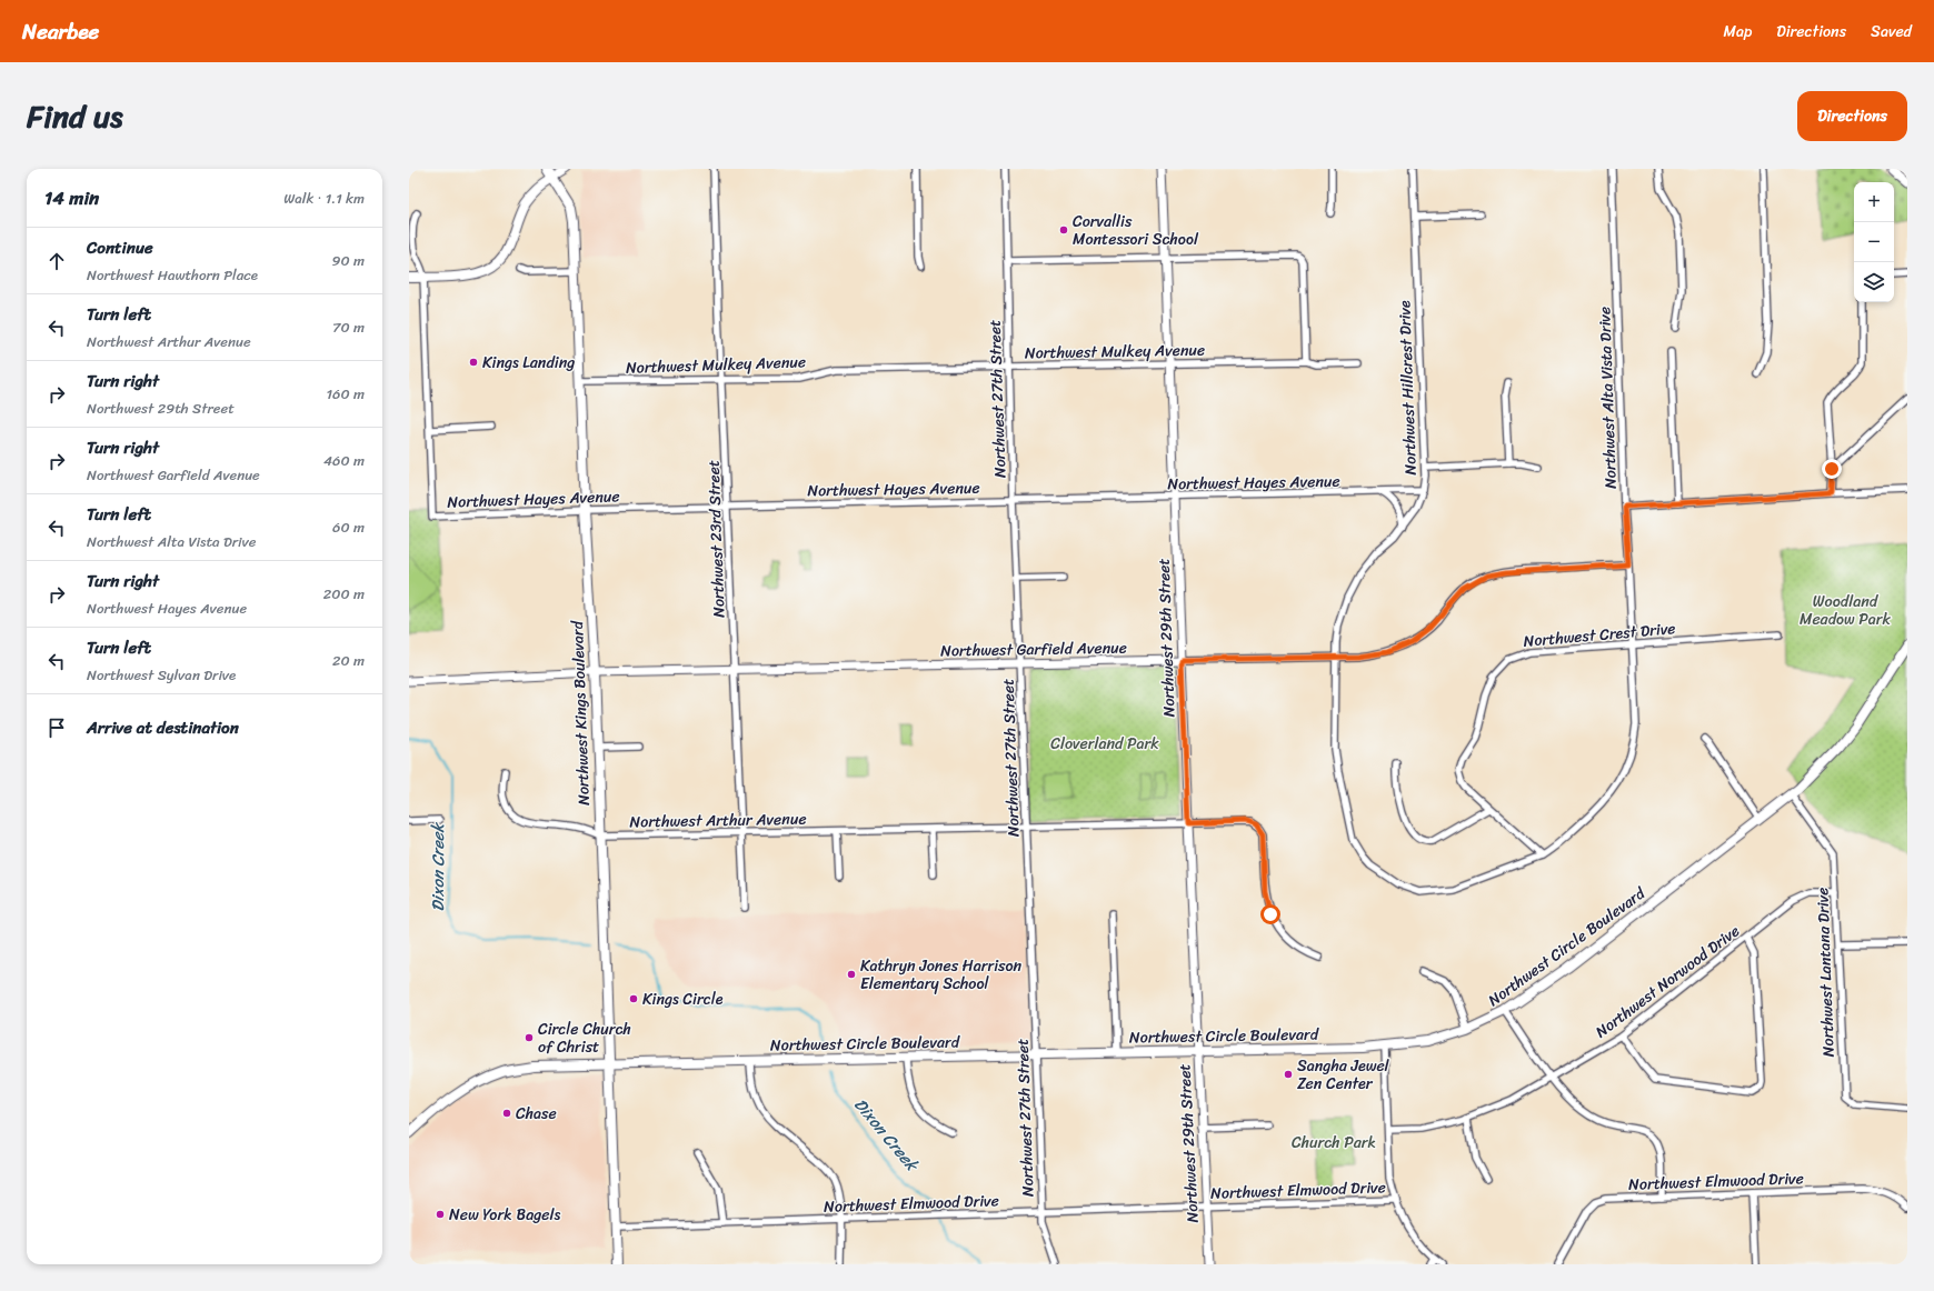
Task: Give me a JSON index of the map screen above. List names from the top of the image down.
{
  "streets": {
    "main road": ["Northwest Kings Boulevard", "Northwest Circle Boulevard"],
    "street": [
      "Northwest Mulkey Avenue",
      "Northwest Hillcrest Drive",
      "Northwest Alta Vista Drive",
      "Northwest 27th Street",
      "Northwest Hayes Avenue",
      "Northwest 23rd Street",
      "Northwest Crest Drive",
      "Northwest 29th Street",
      "Northwest Garfield Avenue",
      "Northwest Arthur Avenue",
      "Northwest Lantana Drive",
      "Northwest Norwood Drive",
      "Northwest Elmwood Drive"
    ]
  },
  "crossings": [
    ["Northwest Mulkey Avenue", "Northwest 27th Street"],
    ["Northwest Mulkey Avenue", "Northwest 23rd Street"],
    ["Northwest Mulkey Avenue", "Northwest 29th Street"],
    ["Northwest Mulkey Avenue", "Northwest Kings Boulevard"],
    ["Northwest Hillcrest Drive", "Northwest Alta Vista Drive"],
    ["Northwest Hillcrest Drive", "Northwest Hayes Avenue"],
    ["Northwest Hillcrest Drive", "Northwest Crest Drive"],
    ["Northwest Hillcrest Drive", "Northwest Garfield Avenue"],
    ["Northwest Alta Vista Drive", "Northwest Crest Drive"],
    ["Northwest Alta Vista Drive", "Northwest Garfield Avenue"],
    ["Northwest 27th Street", "Northwest Hayes Avenue"],
    ["Northwest 27th Street", "Northwest Garfield Avenue"],
    ["Northwest 27th Street", "Northwest Arthur Avenue"],
    ["Northwest 27th Street", "Northwest Circle Boulevard"],
    ["Northwest 27th Street", "Northwest Elmwood Drive"],
    ["Northwest Hayes Avenue", "Northwest 23rd Street"],
    ["Northwest Hayes Avenue", "Northwest 29th Street"],
    ["Northwest Hayes Avenue", "Northwest Kings Boulevard"],
    ["Northwest 23rd Street", "Northwest Garfield Avenue"],
    ["Northwest 23rd Street", "Northwest Arthur Avenue"],
    ["Northwest 29th Street", "Northwest Garfield Avenue"],
    ["Northwest 29th Street", "Northwest Arthur Avenue"],
    ["Northwest 29th Street", "Northwest Circle Boulevard"],
    ["Northwest 29th Street", "Northwest Elmwood Drive"],
    ["Northwest Garfield Avenue", "Northwest Kings Boulevard"],
    ["Northwest Kings Boulevard", "Northwest Arthur Avenue"],
    ["Northwest Kings Boulevard", "Northwest Circle Boulevard"],
    ["Northwest Kings Boulevard", "Northwest Elmwood Drive"],
    ["Northwest Circle Boulevard", "Northwest Lantana Drive"],
    ["Northwest Lantana Drive", "Northwest Norwood Drive"]
  ],
  "water": ["Dixon Creek"],
  "parks": ["Woodland Meadow Park", "Cloverland Park", "Church Park"],
  "places": [
    "Corvallis Montessori School",
    "Kings Landing",
    "Kathryn Jones Harrison Elementary School",
    "Kings Circle",
    "Circle Church of Christ",
    "Sangha Jewel Zen Center",
    "Chase",
    "New York Bagels"
  ],
  "page": {
    "header": "Nearbee",
    "nav": ["Map", "Directions", "Saved"],
    "title": "Find us",
    "buttons": "Directions",
    "heading": ["14 min", "Walk · 1.1 km"],
    "map_buttons": ["+", "−"],
    "list": [
      ["Continue", "Northwest Hawthorn Place", "90 m"],
      ["Turn left", "Northwest Arthur Avenue", "70 m"],
      ["Turn right", "Northwest 29th Street", "160 m"],
      ["Turn right", "Northwest Garfield Avenue", "460 m"],
      ["Turn left", "Northwest Alta Vista Drive", "60 m"],
      ["Turn right", "Northwest Hayes Avenue", "200 m"],
      ["Turn left", "Northwest Sylvan Drive", "20 m"],
      "Arrive at destination"
    ]
  }
}
